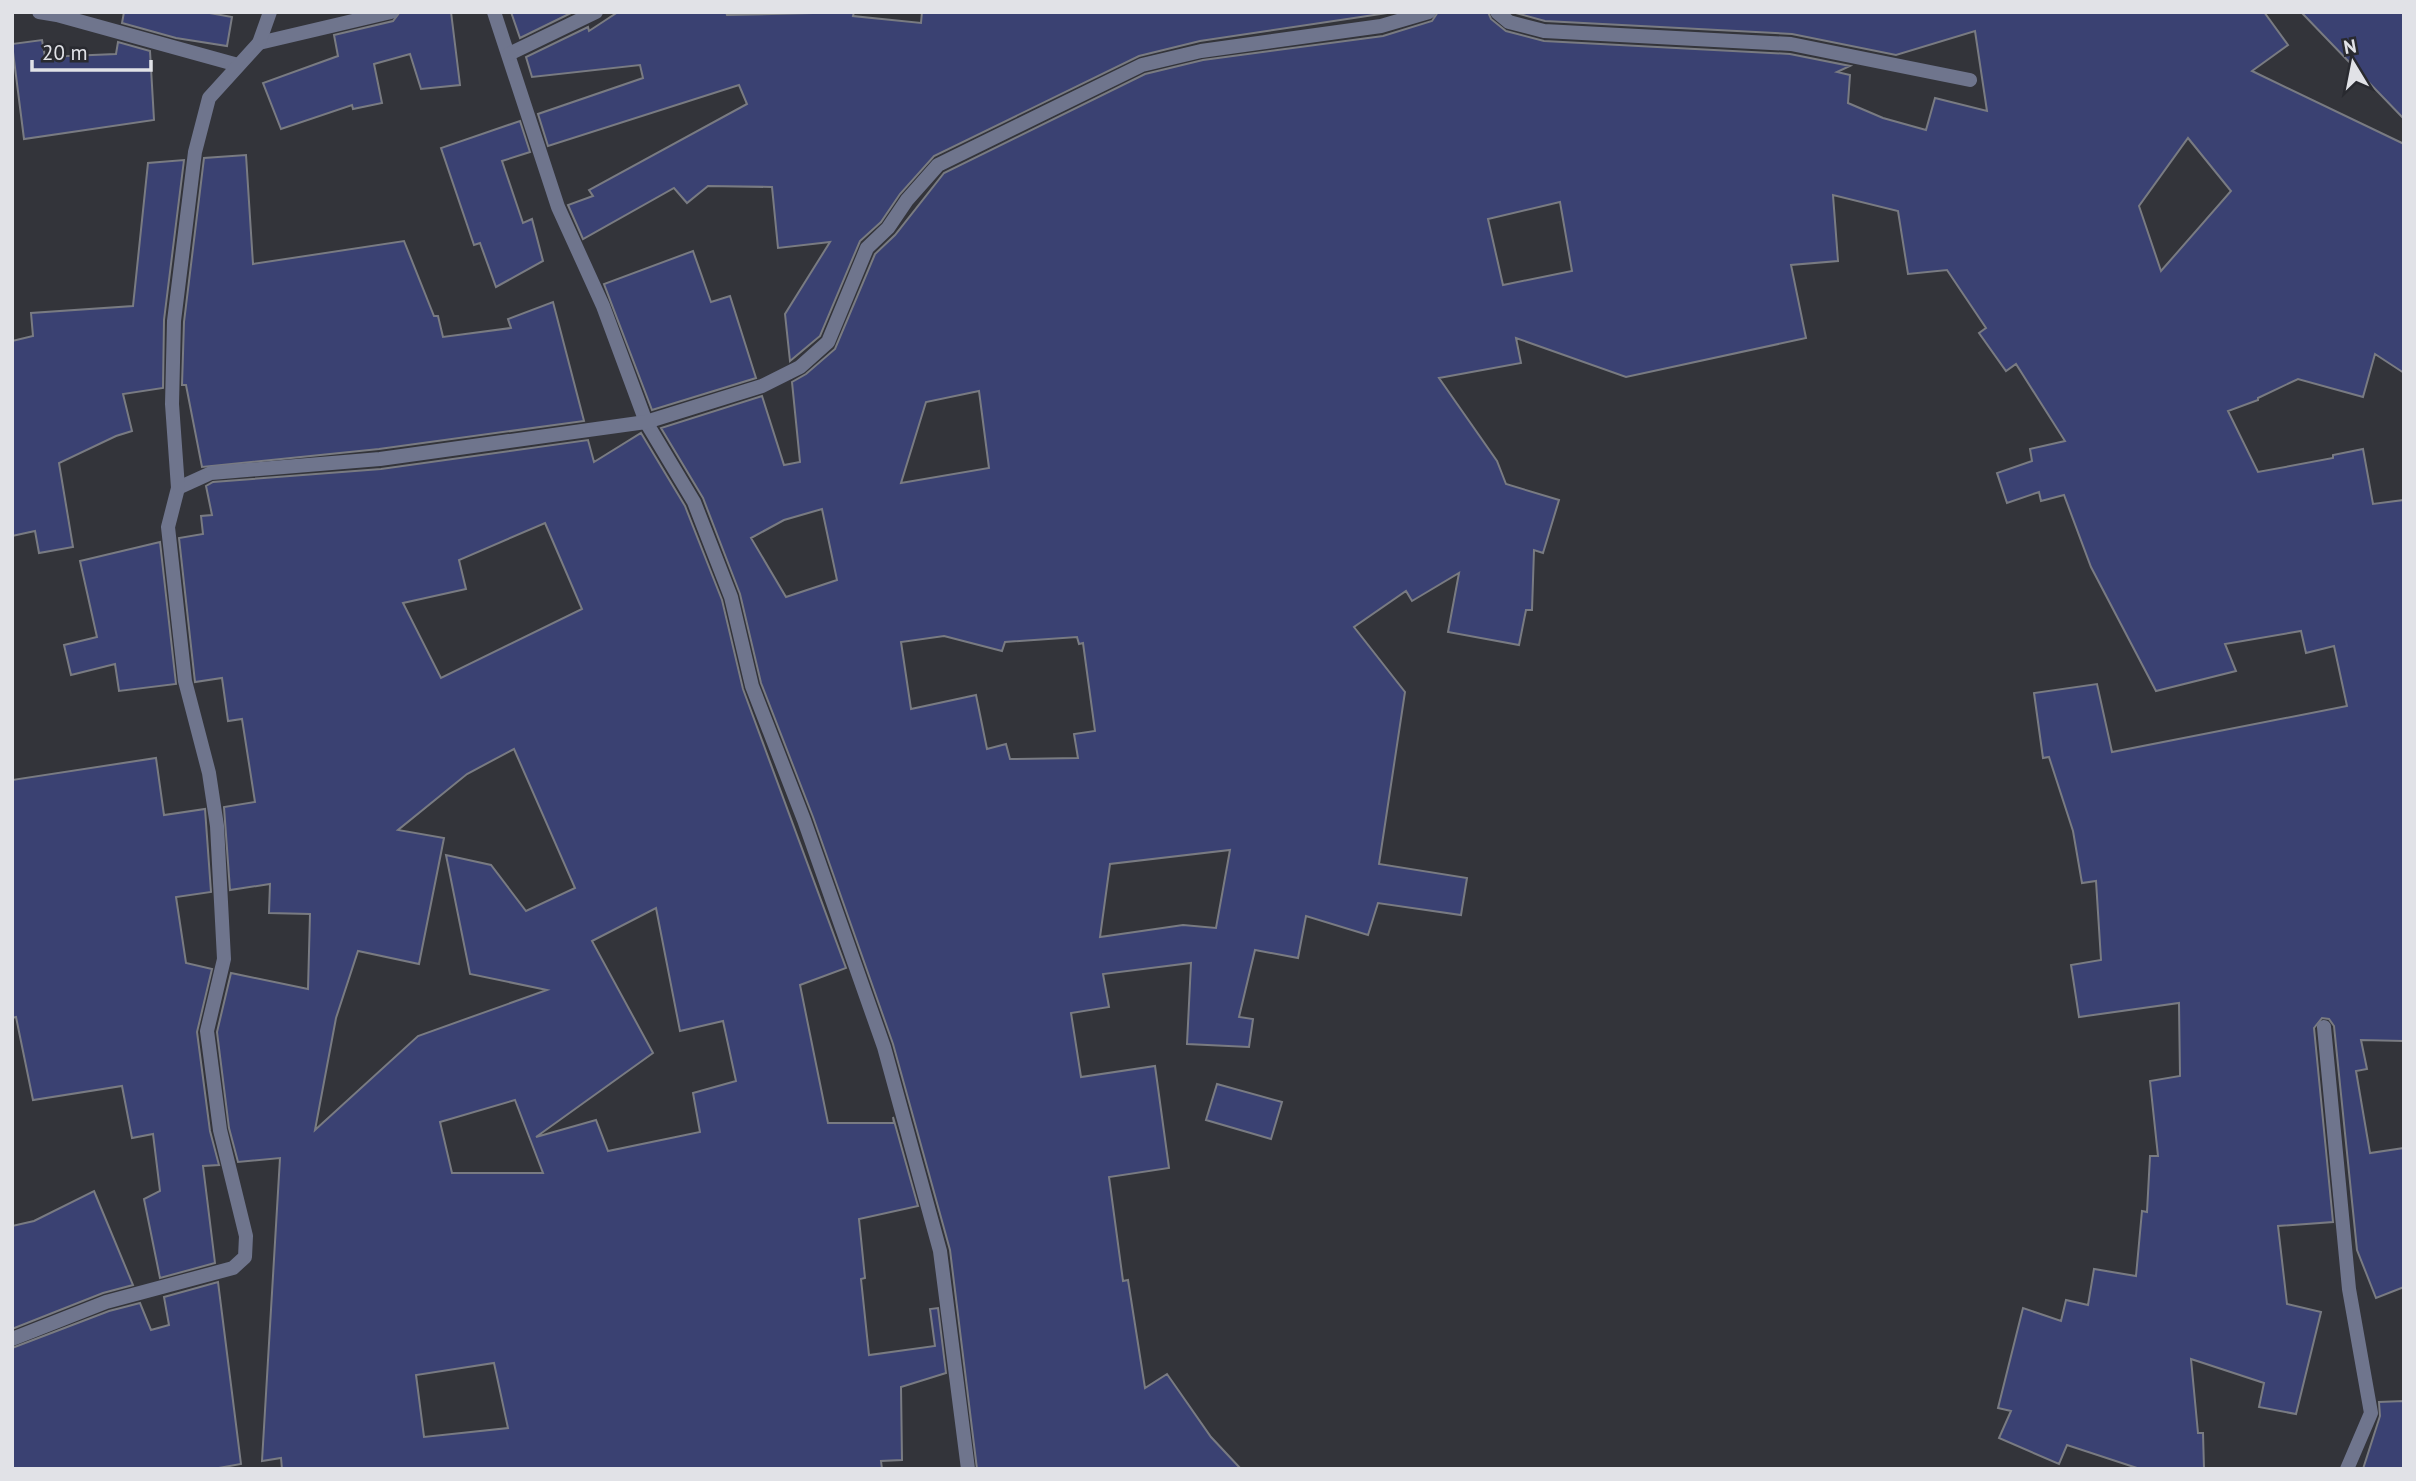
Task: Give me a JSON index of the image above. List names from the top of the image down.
{
  "scale_bar": "20 m",
  "north": "top"
}
